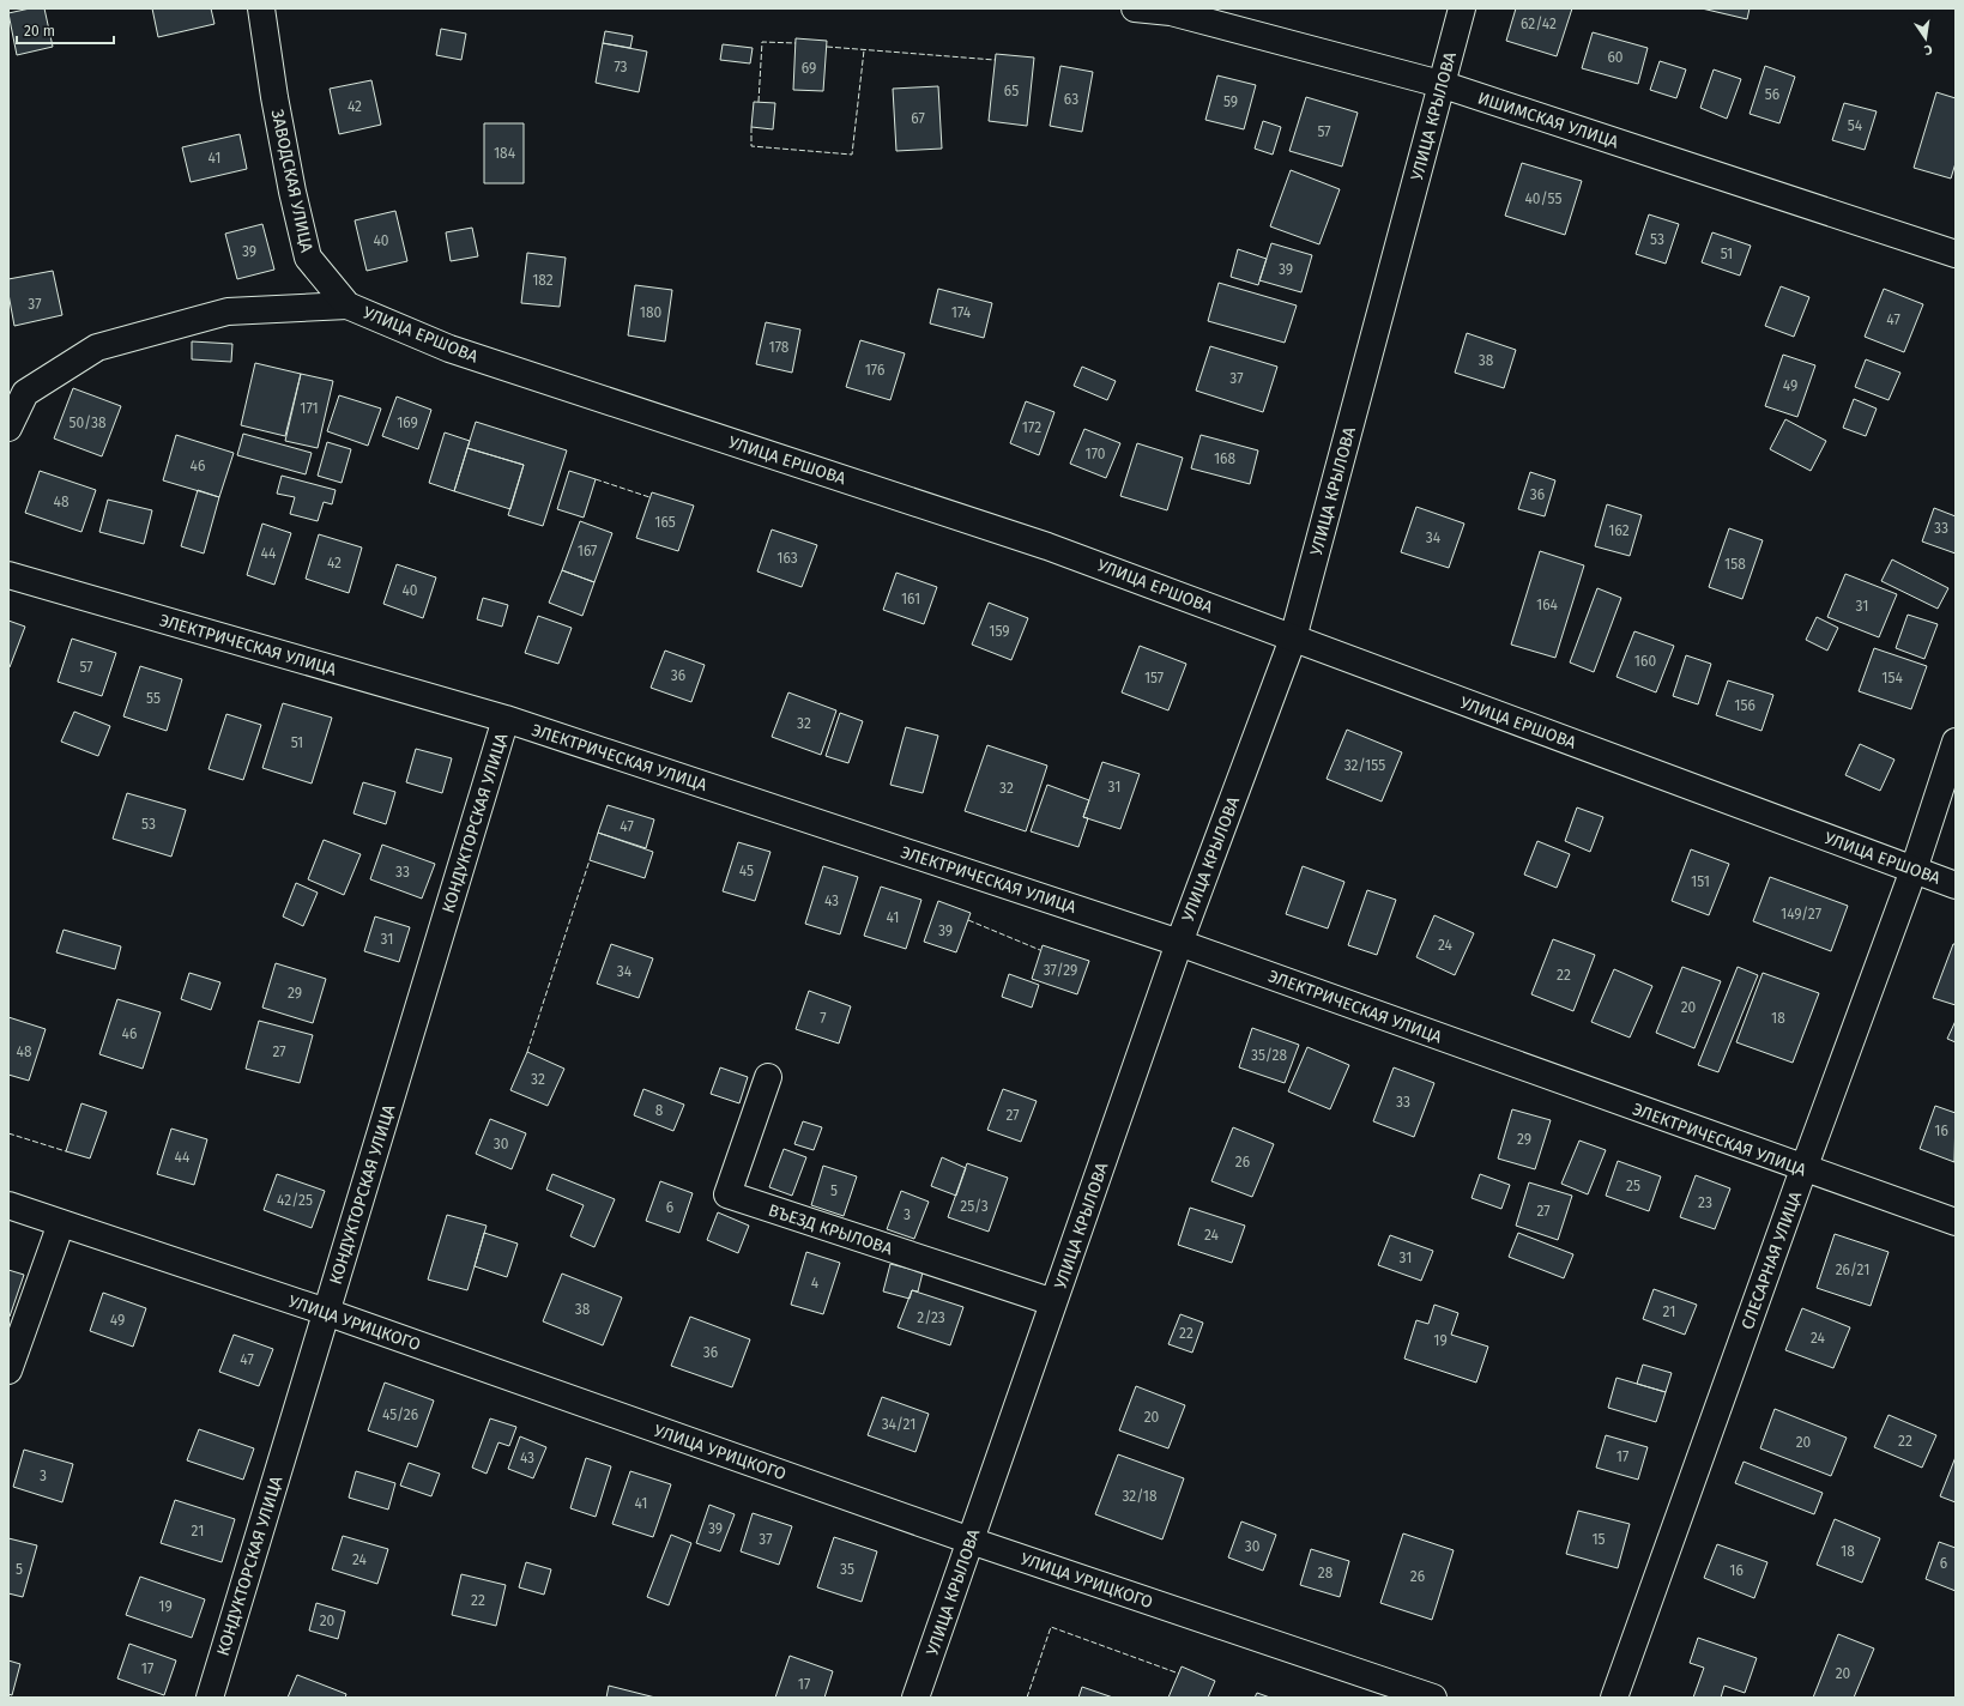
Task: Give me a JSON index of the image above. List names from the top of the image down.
{
  "streets": {
    "street": [
      "УЛИЦА КРЫЛОВА",
      "ИШИМСКАЯ УЛИЦА",
      "ЗАВОДСКАЯ УЛИЦА",
      "УЛИЦА ЕРШОВА",
      "ЭЛЕКТРИЧЕСКАЯ УЛИЦА",
      "КОНДУКТОРСКАЯ УЛИЦА",
      "ВЪЕЗД КРЫЛОВА",
      "СЛЕСАРНАЯ УЛИЦА",
      "УЛИЦА УРИЦКОГО"
    ]
  },
  "crossings": [
    ["УЛИЦА КРЫЛОВА", "ИШИМСКАЯ УЛИЦА"],
    ["УЛИЦА КРЫЛОВА", "УЛИЦА ЕРШОВА"],
    ["УЛИЦА КРЫЛОВА", "ЭЛЕКТРИЧЕСКАЯ УЛИЦА"],
    ["УЛИЦА КРЫЛОВА", "ВЪЕЗД КРЫЛОВА"],
    ["УЛИЦА КРЫЛОВА", "УЛИЦА УРИЦКОГО"],
    ["ЗАВОДСКАЯ УЛИЦА", "УЛИЦА ЕРШОВА"],
    ["УЛИЦА ЕРШОВА", "СЛЕСАРНАЯ УЛИЦА"],
    ["ЭЛЕКТРИЧЕСКАЯ УЛИЦА", "КОНДУКТОРСКАЯ УЛИЦА"],
    ["ЭЛЕКТРИЧЕСКАЯ УЛИЦА", "СЛЕСАРНАЯ УЛИЦА"],
    ["КОНДУКТОРСКАЯ УЛИЦА", "УЛИЦА УРИЦКОГО"]
  ],
  "house_numbers": [
    "62/42",
    "60",
    "73",
    "69",
    "65",
    "56",
    "63",
    "59",
    "42",
    "67",
    "54",
    "57",
    "184",
    "41",
    "40/55",
    "53",
    "40",
    "39",
    "51",
    "39",
    "182",
    "37",
    "180",
    "174",
    "47",
    "178",
    "38",
    "176",
    "37",
    "49",
    "171",
    "50/38",
    "169",
    "172",
    "170",
    "168",
    "46",
    "36",
    "48",
    "165",
    "33",
    "162",
    "34",
    "167",
    "44",
    "163",
    "42",
    "158",
    "40",
    "161",
    "164",
    "31",
    "159",
    "160",
    "57",
    "36",
    "157",
    "154",
    "55",
    "156",
    "32",
    "51",
    "32/155",
    "31",
    "32",
    "53",
    "47",
    "45",
    "33",
    "151",
    "43",
    "149/27",
    "41",
    "39",
    "31",
    "24",
    "37/29",
    "34",
    "22",
    "29",
    "20",
    "7",
    "18",
    "46",
    "48",
    "27",
    "35/28",
    "32",
    "33",
    "8",
    "27",
    "16",
    "29",
    "30",
    "44",
    "26",
    "25",
    "5",
    "42/25",
    "23",
    "25/3",
    "6",
    "27",
    "3",
    "24",
    "31",
    "26/21",
    "4",
    "38",
    "21",
    "2/23",
    "49",
    "22",
    "24",
    "19",
    "36",
    "47",
    "45/26",
    "20",
    "34/21",
    "22",
    "20",
    "17",
    "43",
    "3",
    "32/18",
    "41",
    "39",
    "21",
    "37",
    "15",
    "30",
    "18",
    "24",
    "6",
    "5",
    "35",
    "16",
    "28",
    "26",
    "22",
    "19",
    "20",
    "17",
    "20",
    "17"
  ],
  "scale_bar": "20 m",
  "north": "bottom"
}
